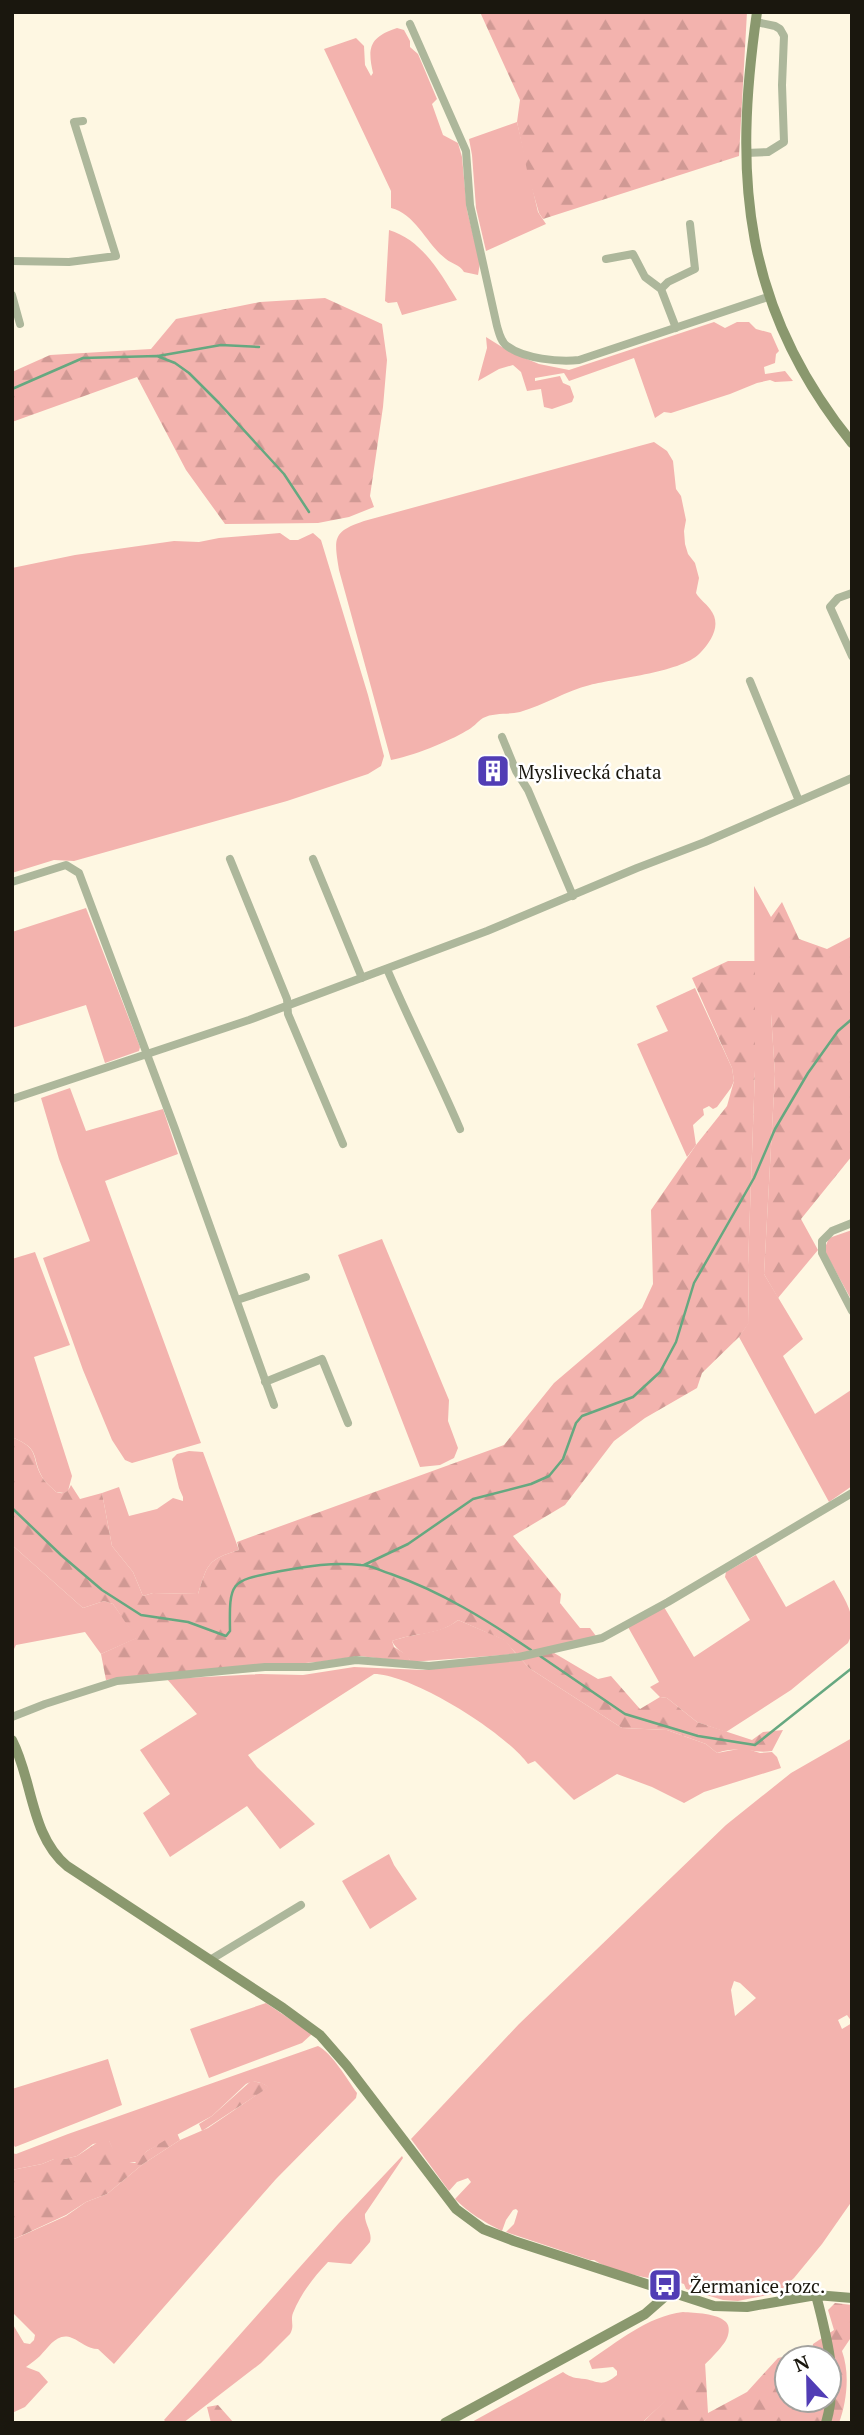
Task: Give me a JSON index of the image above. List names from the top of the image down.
{
  "places": {
    "building": ["Myslivecká chata"],
    "bus stop": ["Žermanice,rozc."]
  },
  "north": "top"
}
